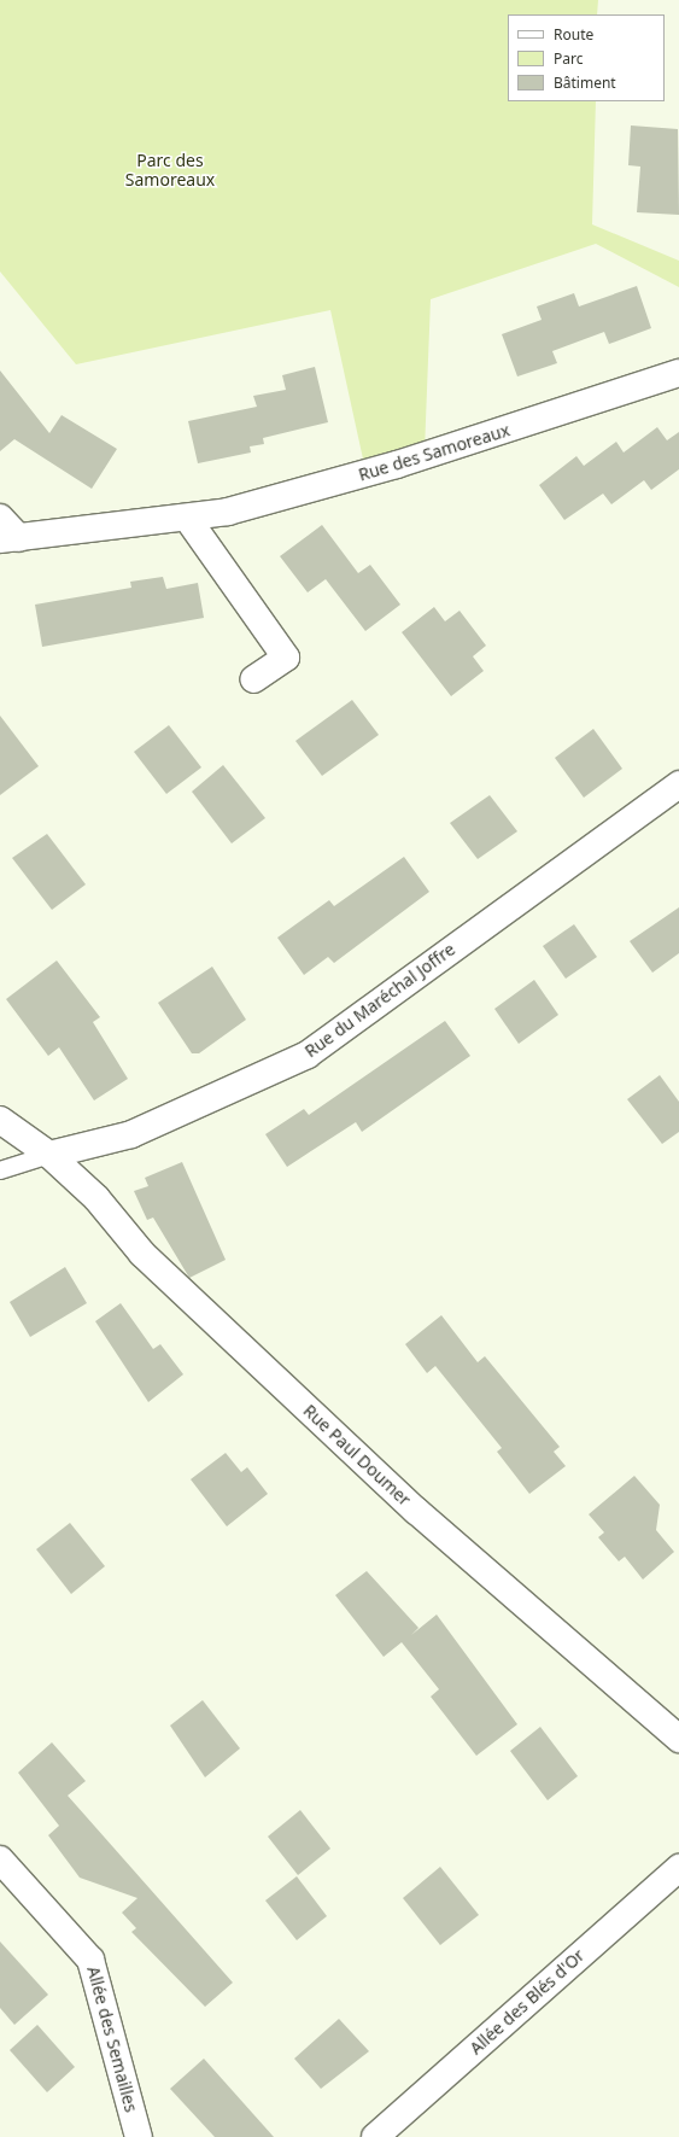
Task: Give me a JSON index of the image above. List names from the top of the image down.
{
  "streets": {
    "street": [
      "Rue des Samoreaux",
      "Rue du Maréchal Joffre",
      "Rue Paul Doumer",
      "Allée des Blés d'Or",
      "Allée des Semailles"
    ]
  },
  "crossings": [
    ["Rue du Maréchal Joffre", "Rue Paul Doumer"]
  ],
  "parks": ["Parc des Samoreaux"],
  "legend": ["Route", "Parc", "Bâtiment"]
}
